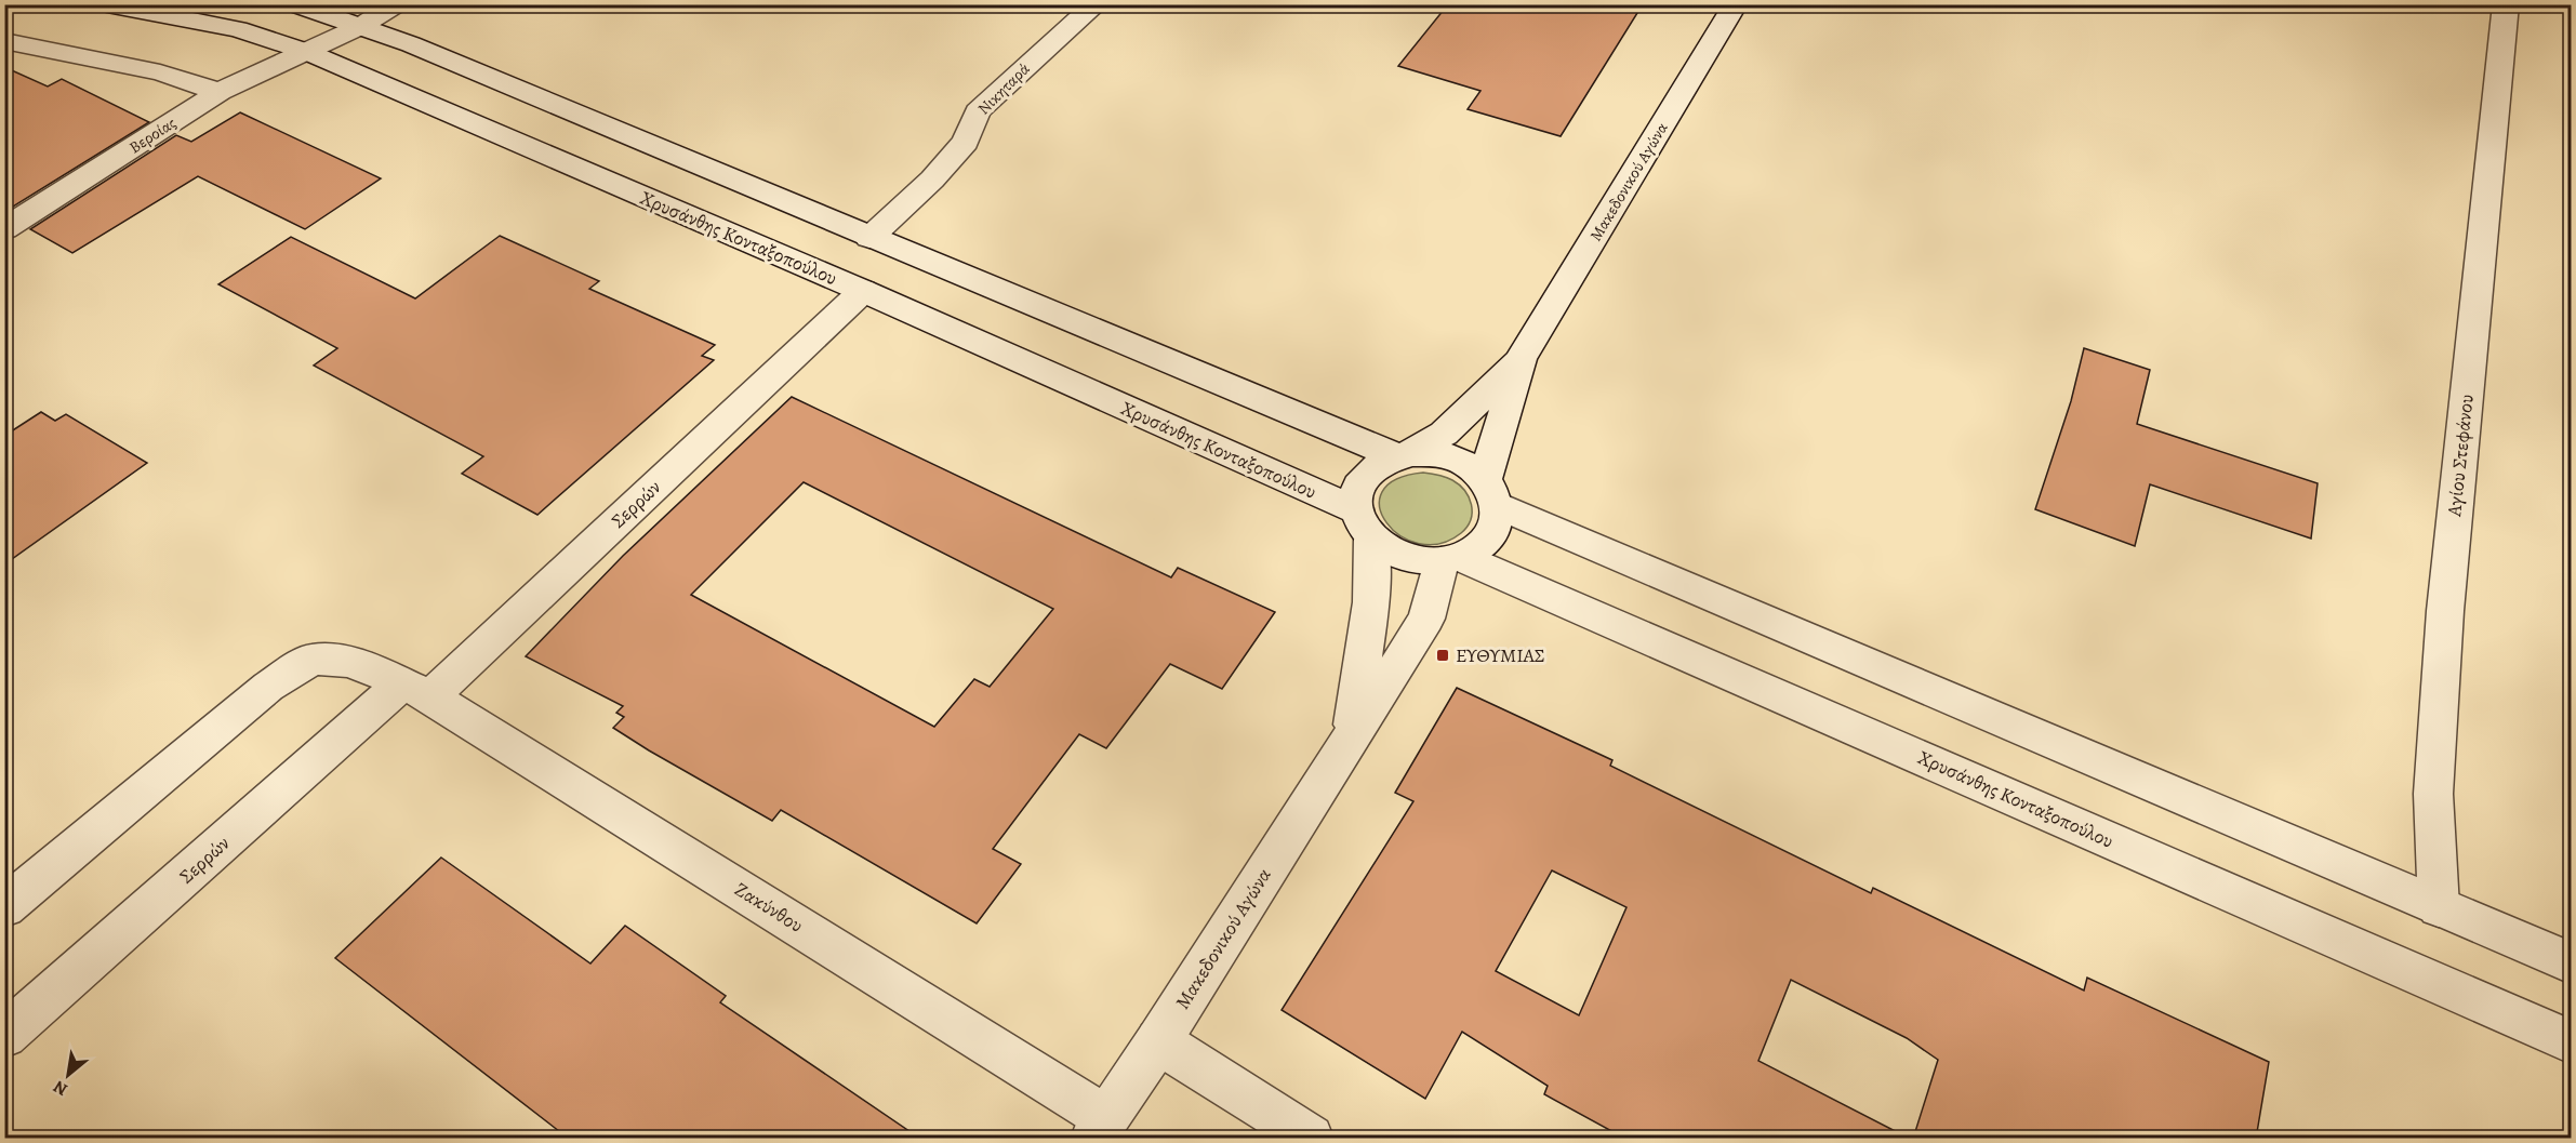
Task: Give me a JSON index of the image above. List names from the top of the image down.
{
  "streets": {
    "street": [
      "Νικηταρά",
      "Βεροίας",
      "Μακεδονικού Αγώνα",
      "Χρυσάνθης Κονταξοπούλου",
      "Αγίου Στεφάνου",
      "Σερρών",
      "Ζακύνθου"
    ]
  },
  "crossings": [
    ["Βεροίας", "Χρυσάνθης Κονταξοπούλου"],
    ["Μακεδονικού Αγώνα", "Χρυσάνθης Κονταξοπούλου"],
    ["Μακεδονικού Αγώνα", "Ζακύνθου"],
    ["Χρυσάνθης Κονταξοπούλου", "Σερρών"],
    ["Σερρών", "Ζακύνθου"]
  ],
  "places": {
    "transit": ["ΕΥΘΥΜΙΑΣ"]
  },
  "north": "bottom left"
}
